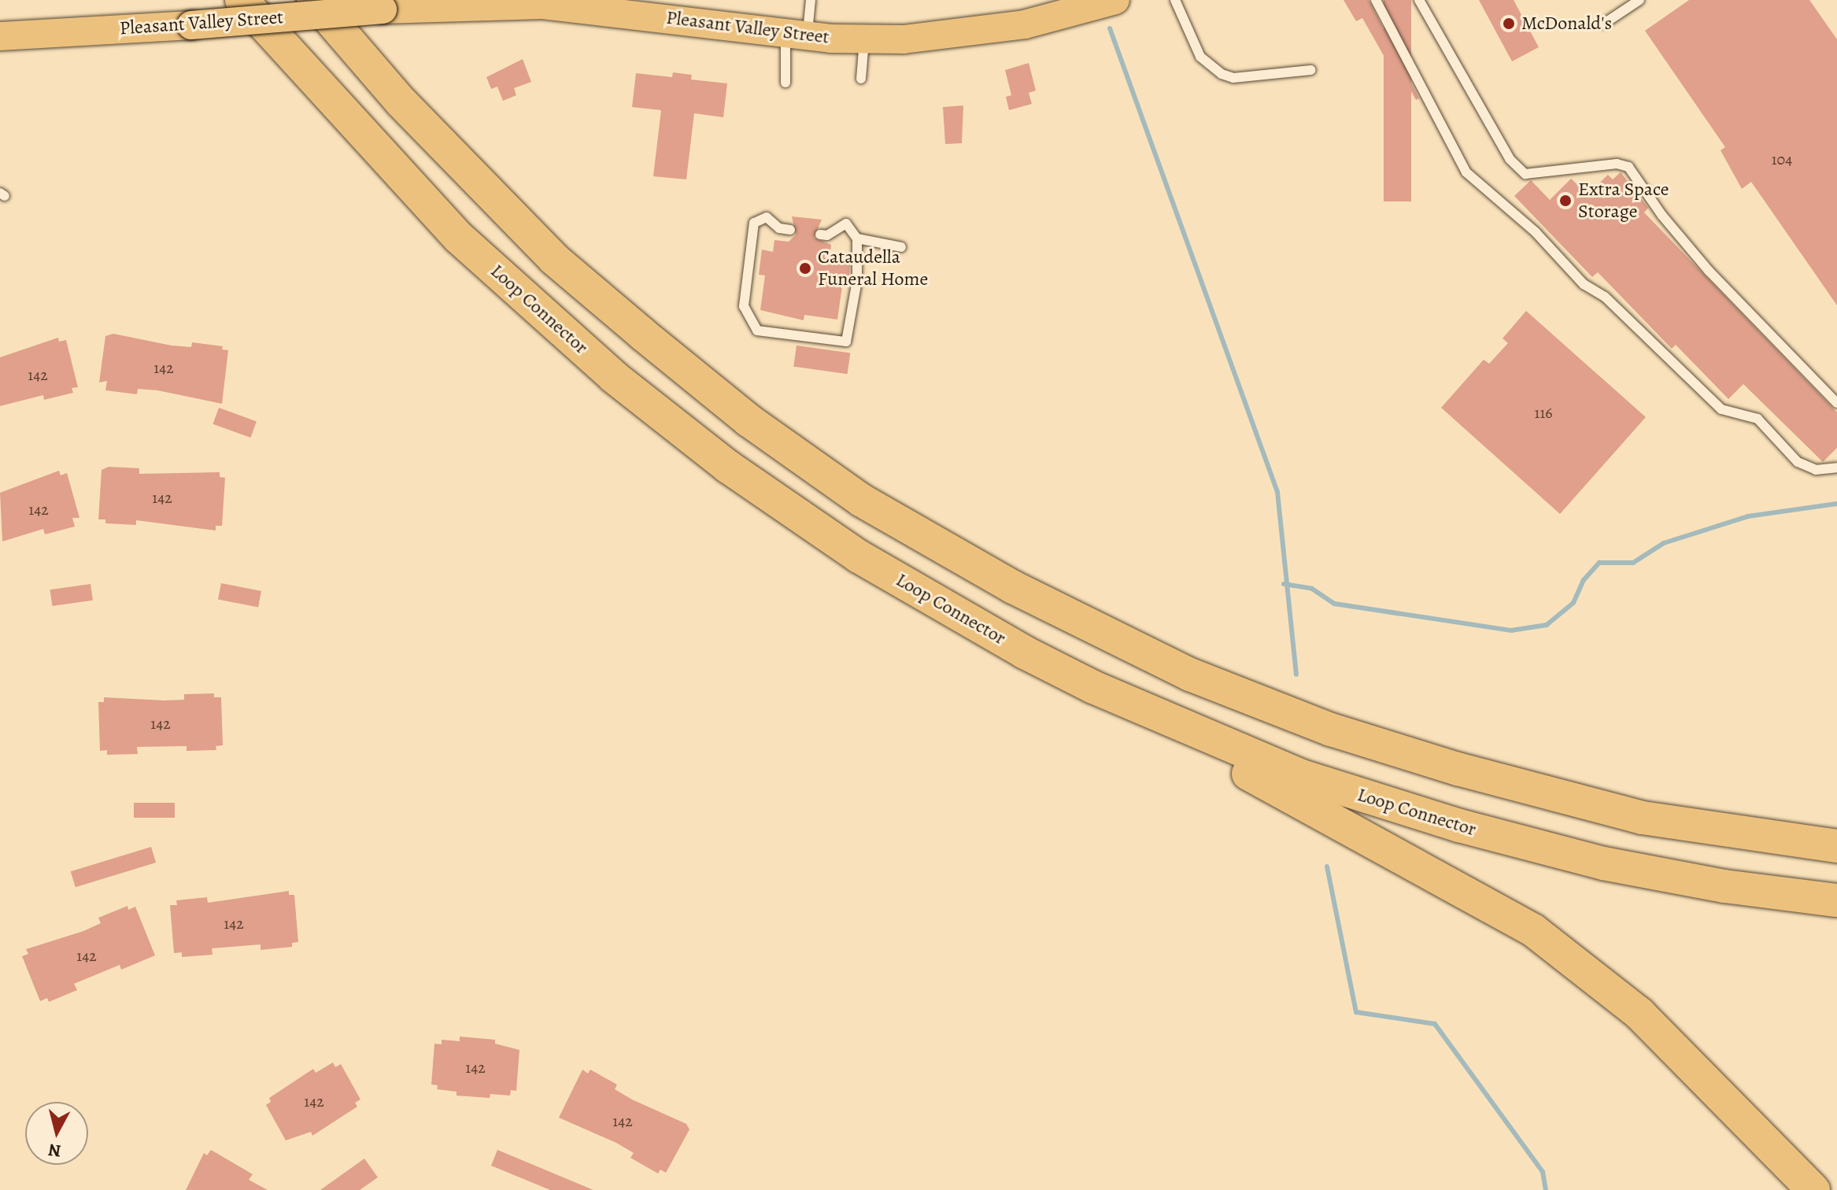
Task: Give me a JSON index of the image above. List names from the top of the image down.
{
  "streets": {
    "highway": ["Loop Connector"],
    "main road": ["Pleasant Valley Street"]
  },
  "places": ["McDonald's", "Extra Space Storage", "Cataudella Funeral Home"],
  "house_numbers": [
    "104",
    "142",
    "142",
    "116",
    "142",
    "142",
    "142",
    "142",
    "142",
    "142",
    "142",
    "142"
  ],
  "north": "bottom"
}
